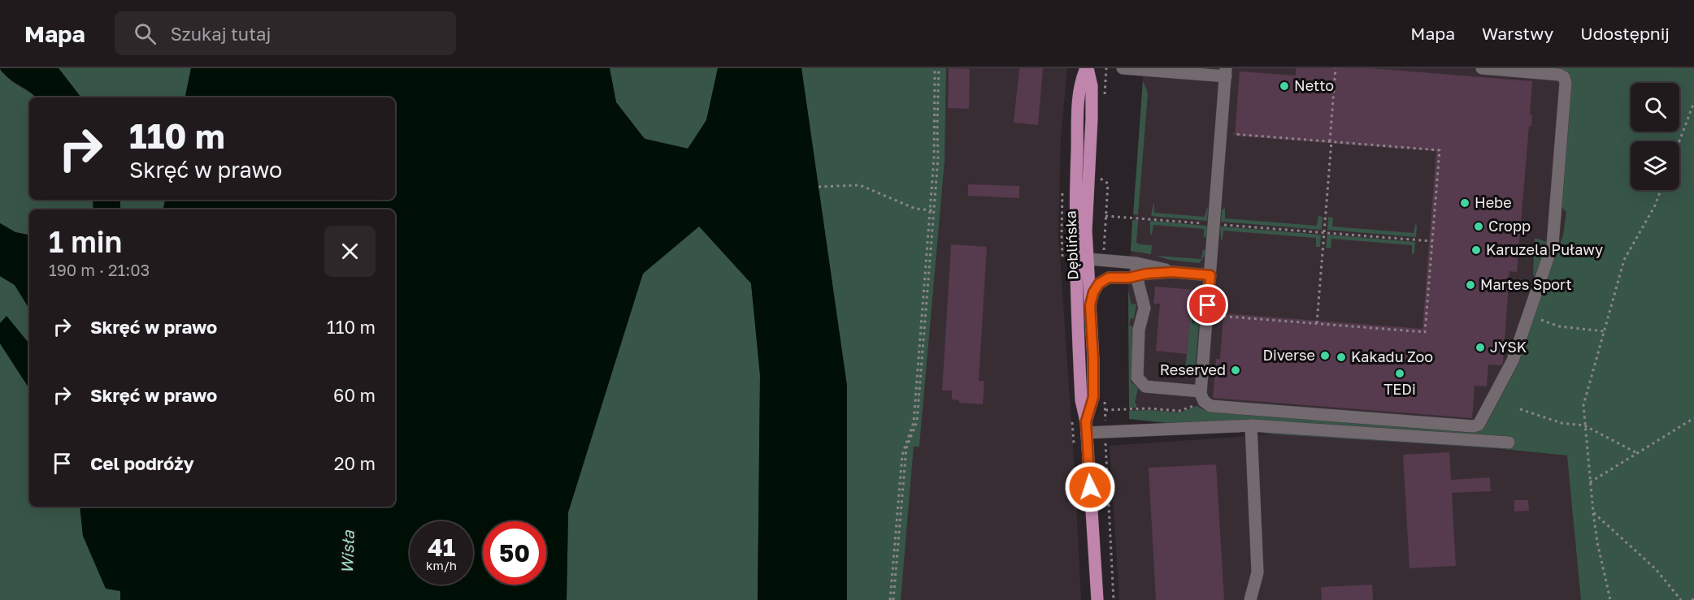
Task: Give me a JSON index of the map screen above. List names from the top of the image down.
{
  "streets": {
    "main road": ["Dęblińska"]
  },
  "water": ["Wisła"],
  "places": [
    "Netto",
    "Hebe",
    "Cropp",
    "Karuzela Puławy",
    "Martes Sport",
    "JYSK",
    "Diverse",
    "Kakadu Zoo",
    "Reserved",
    "TEDi"
  ],
  "page": {
    "header": "Mapa",
    "search": "Szukaj tutaj",
    "nav": ["Mapa", "Warstwy", "Udostępnij"],
    "turn": ["110 m", "Skręć w prawo"],
    "heading": ["1 min", "190 m · 21:03"],
    "list": [
      {
        "name": "Skręć w prawo",
        "value": "110 m"
      },
      {
        "name": "Skręć w prawo",
        "value": "60 m"
      },
      {
        "name": "Cel podróży",
        "value": "20 m"
      }
    ],
    "speed": "41 km/h",
    "limit": "50"
  }
}
